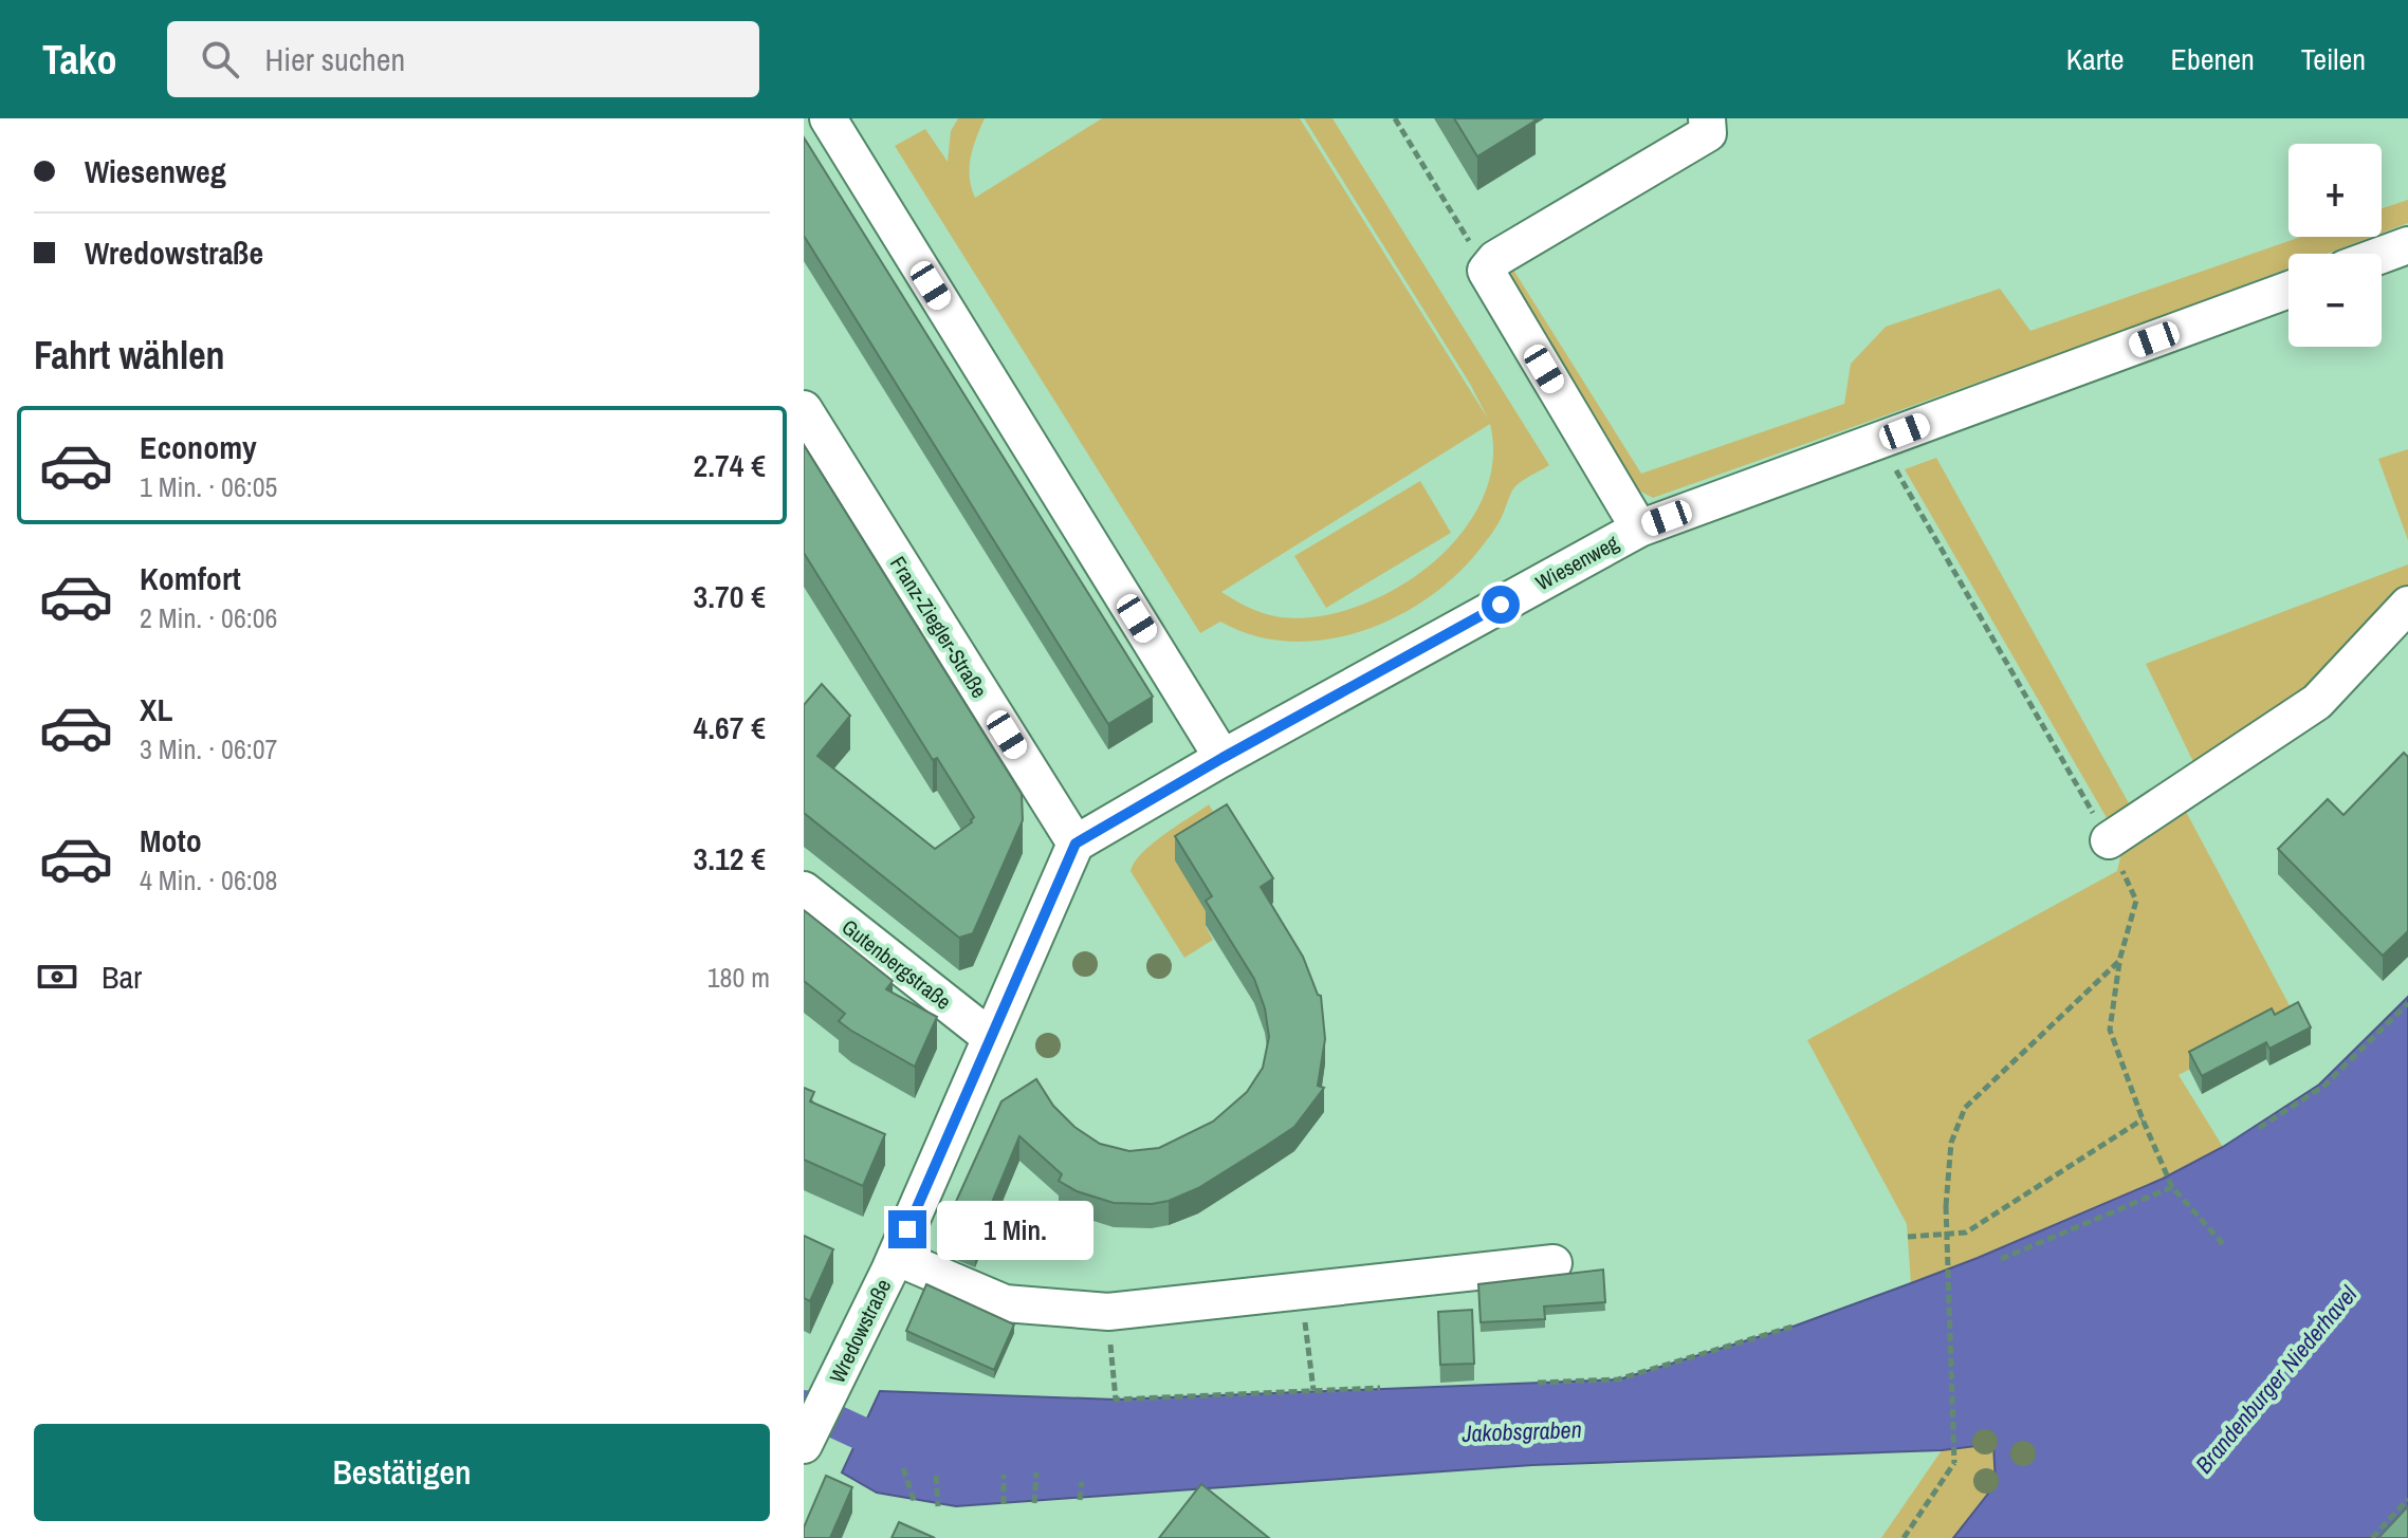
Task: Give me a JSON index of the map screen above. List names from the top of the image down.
{
  "streets": {
    "street": [
      "Wiesenweg",
      "Franz-Ziegler-Straße",
      "Gutenbergstraße",
      "Wredowstraße"
    ]
  },
  "crossings": [
    ["Wiesenweg", "Franz-Ziegler-Straße"],
    ["Wiesenweg", "Wredowstraße"],
    ["Franz-Ziegler-Straße", "Wredowstraße"],
    ["Gutenbergstraße", "Wredowstraße"]
  ],
  "water": ["Brandenburger Niederhavel", "Jakobsgraben"],
  "page": {
    "header": "Tako",
    "search": "Hier suchen",
    "nav": ["Karte", "Ebenen", "Teilen"],
    "banner": ["Wiesenweg", "Wredowstraße"],
    "map_buttons": ["+", "−"],
    "heading": "Fahrt wählen",
    "list": [
      {
        "name": "Economy",
        "note": "1 Min. · 06:05",
        "value": "2.74 €"
      },
      {
        "name": "Komfort",
        "note": "2 Min. · 06:06",
        "value": "3.70 €"
      },
      {
        "name": "XL",
        "note": "3 Min. · 06:07",
        "value": "4.67 €"
      },
      {
        "name": "Moto",
        "note": "4 Min. · 06:08",
        "value": "3.12 €"
      }
    ],
    "pay": ["Bar", "180 m"],
    "bubble": "1 Min.",
    "buttons": "Bestätigen"
  }
}
